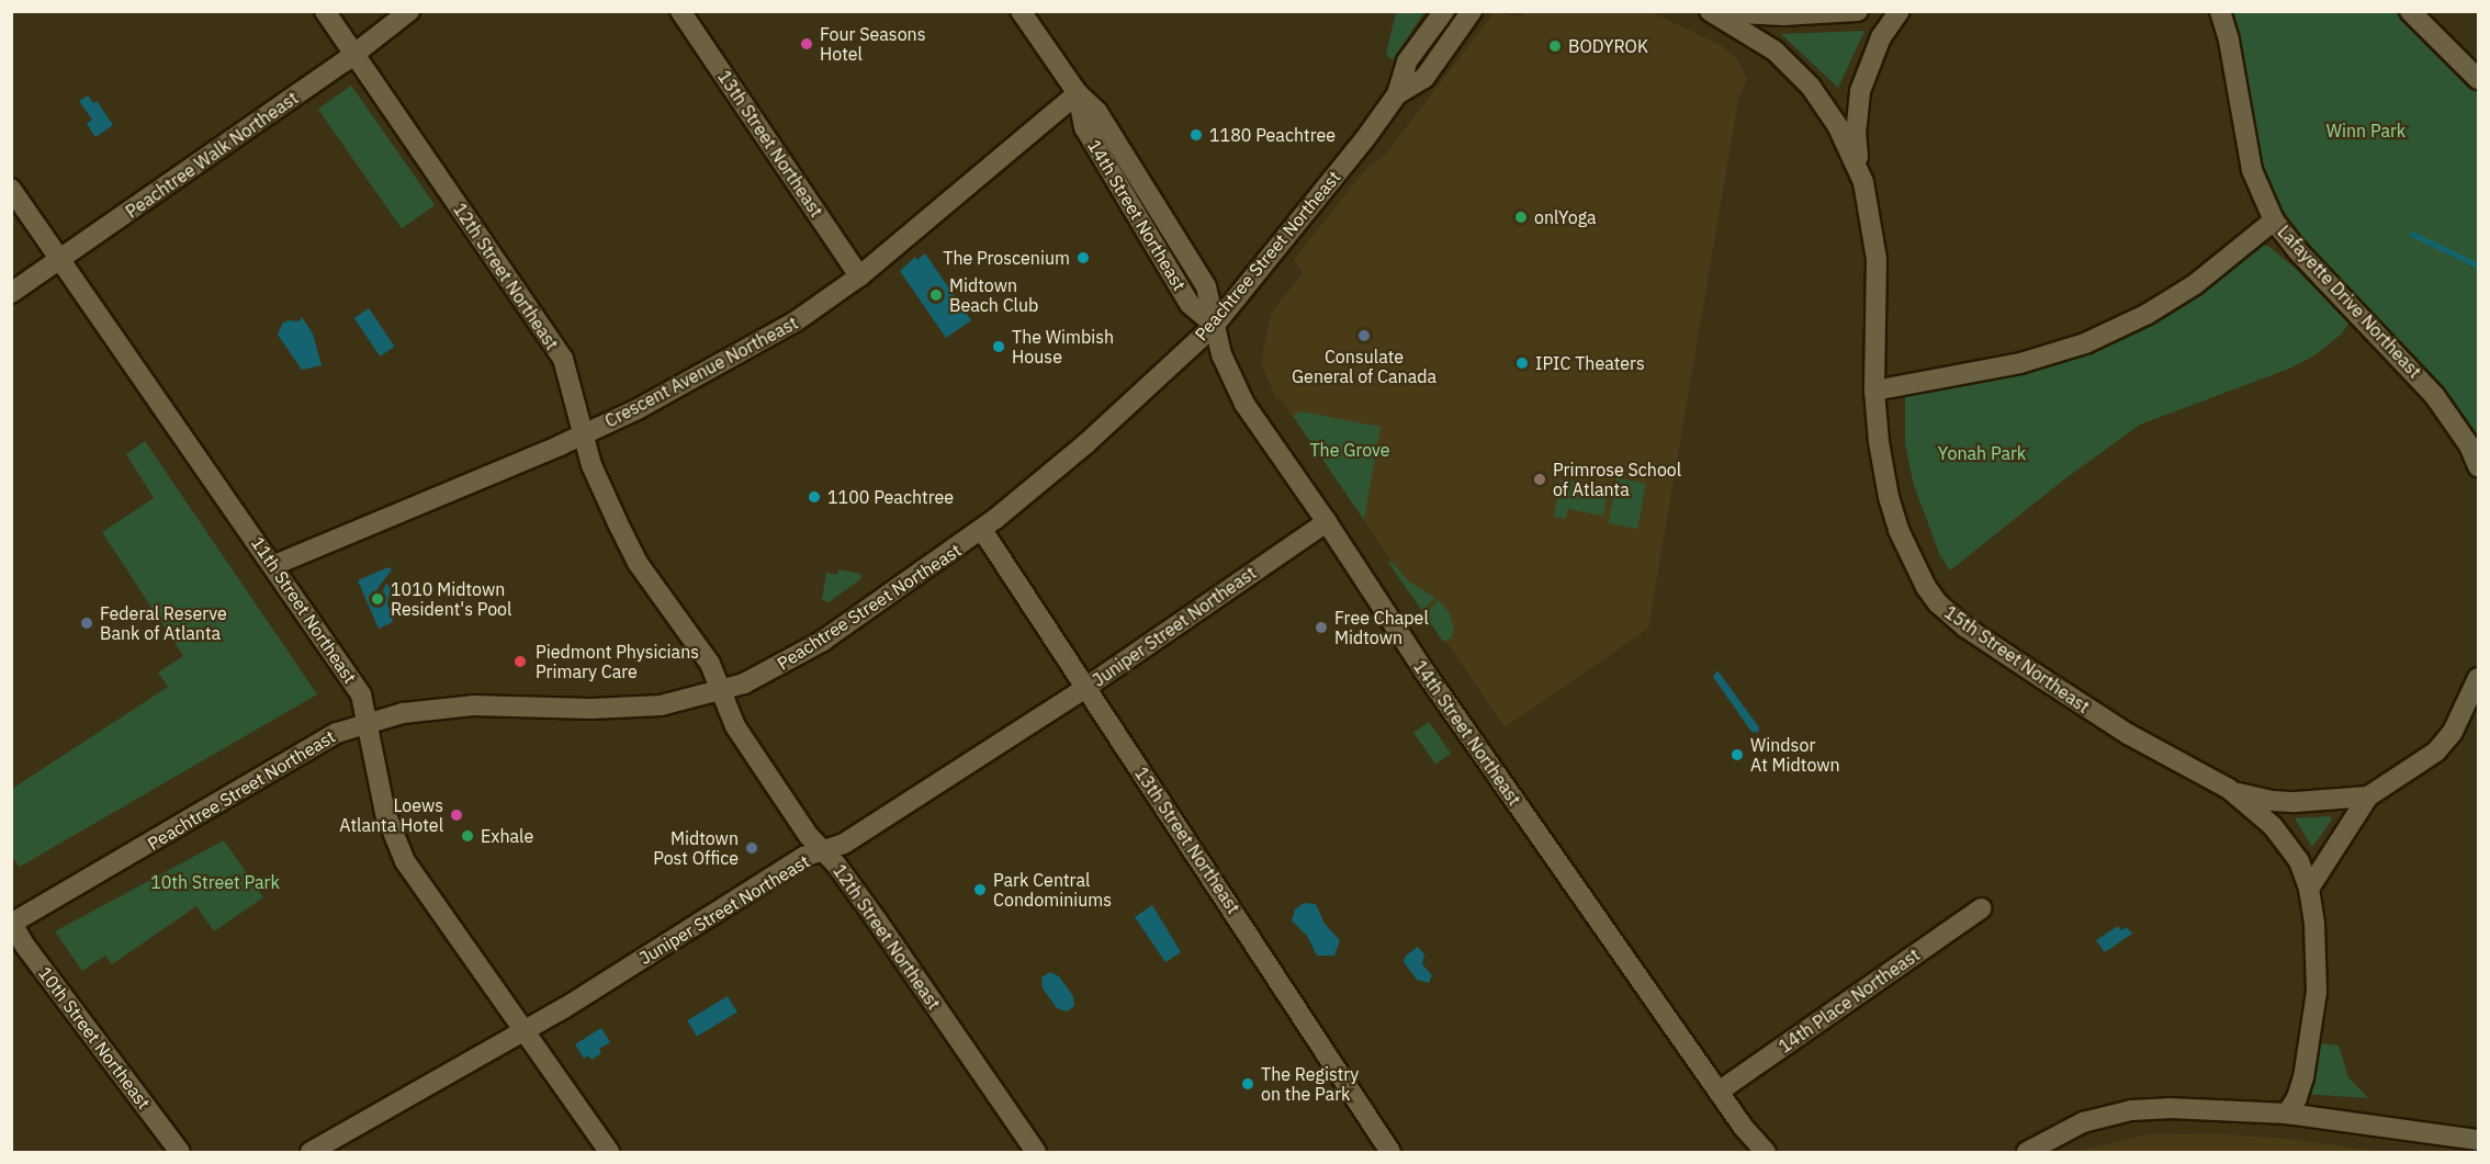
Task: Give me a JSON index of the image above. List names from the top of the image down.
{
  "streets": {
    "street": [
      "13th Street Northeast",
      "Peachtree Walk Northeast",
      "14th Street Northeast",
      "Peachtree Street Northeast",
      "12th Street Northeast",
      "Lafayette Drive Northeast",
      "Crescent Avenue Northeast",
      "11th Street Northeast",
      "Juniper Street Northeast",
      "15th Street Northeast",
      "14th Place Northeast",
      "10th Street Northeast"
    ]
  },
  "crossings": [
    ["13th Street Northeast", "Peachtree Street Northeast"],
    ["13th Street Northeast", "Crescent Avenue Northeast"],
    ["13th Street Northeast", "Juniper Street Northeast"],
    ["Peachtree Walk Northeast", "12th Street Northeast"],
    ["Peachtree Walk Northeast", "11th Street Northeast"],
    ["14th Street Northeast", "Peachtree Street Northeast"],
    ["14th Street Northeast", "Crescent Avenue Northeast"],
    ["14th Street Northeast", "Juniper Street Northeast"],
    ["14th Street Northeast", "14th Place Northeast"],
    ["Peachtree Street Northeast", "12th Street Northeast"],
    ["Peachtree Street Northeast", "11th Street Northeast"],
    ["Peachtree Street Northeast", "10th Street Northeast"],
    ["12th Street Northeast", "Crescent Avenue Northeast"],
    ["12th Street Northeast", "Juniper Street Northeast"],
    ["Crescent Avenue Northeast", "11th Street Northeast"],
    ["11th Street Northeast", "Juniper Street Northeast"]
  ],
  "parks": [
    "Winn Park",
    "The Grove",
    "Yonah Park",
    "10th Street Park"
  ],
  "places": [
    "Four Seasons Hotel",
    "BODYROK",
    "1180 Peachtree",
    "onlYoga",
    "The Proscenium",
    "Midtown Beach Club",
    "Consulate General of Canada",
    "The Wimbish House",
    "IPIC Theaters",
    "Primrose School of Atlanta",
    "1100 Peachtree",
    "1010 Midtown Resident's Pool",
    "Federal Reserve Bank of Atlanta",
    "Free Chapel Midtown",
    "Piedmont Physicians Primary Care",
    "Windsor At Midtown",
    "Loews Atlanta Hotel",
    "Exhale",
    "Midtown Post Office",
    "Park Central Condominiums",
    "The Registry on the Park"
  ]
}
